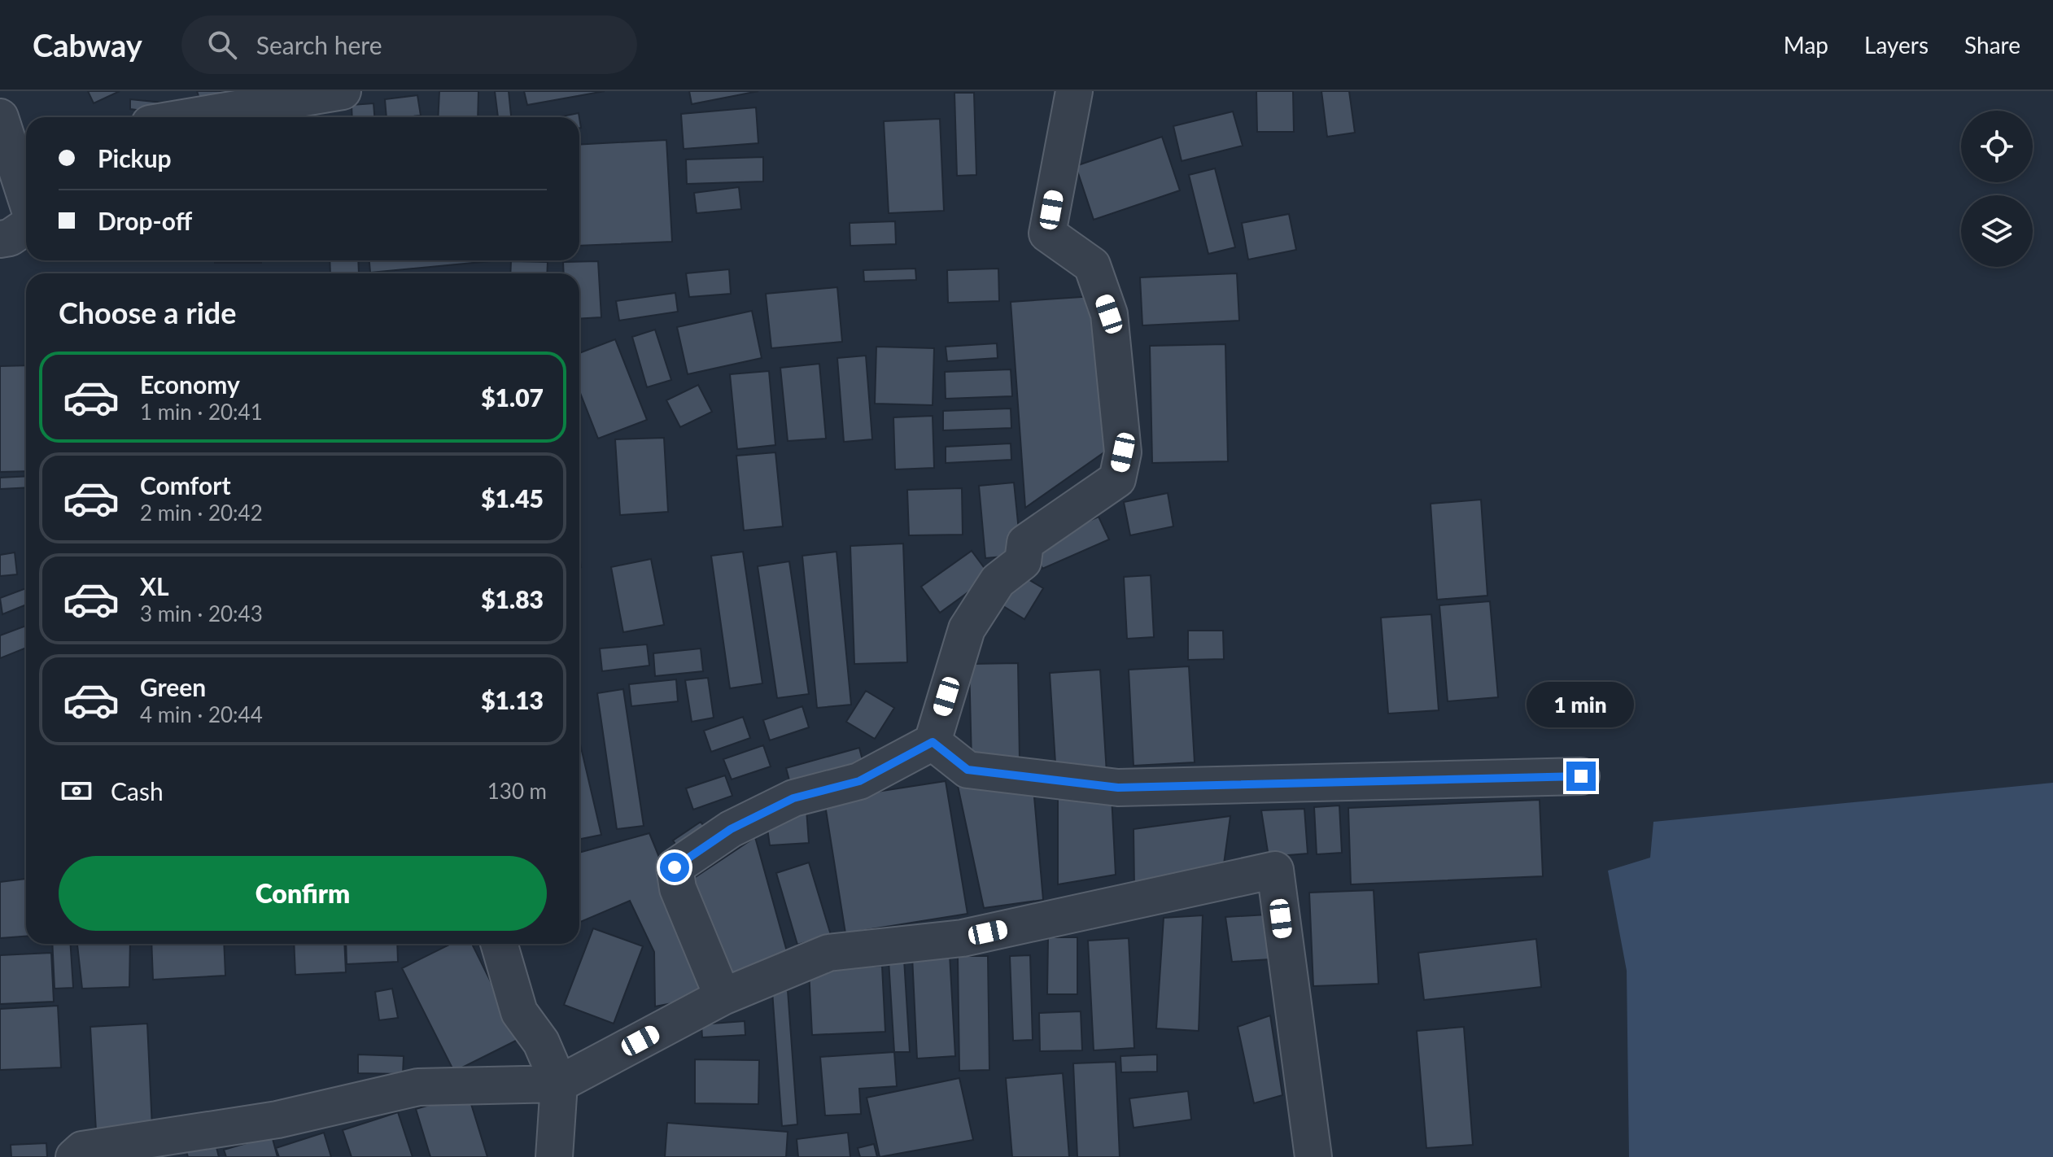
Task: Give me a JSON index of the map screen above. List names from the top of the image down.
{
  "page": {
    "header": "Cabway",
    "search": "Search here",
    "nav": ["Map", "Layers", "Share"],
    "banner": ["Pickup", "Drop-off"],
    "heading": "Choose a ride",
    "list": [
      {
        "name": "Economy",
        "note": "1 min · 20:41",
        "value": "$1.07"
      },
      {
        "name": "Comfort",
        "note": "2 min · 20:42",
        "value": "$1.45"
      },
      {
        "name": "XL",
        "note": "3 min · 20:43",
        "value": "$1.83"
      },
      {
        "name": "Green",
        "note": "4 min · 20:44",
        "value": "$1.13"
      }
    ],
    "bubble": "1 min",
    "pay": ["Cash", "130 m"],
    "buttons": "Confirm"
  }
}
